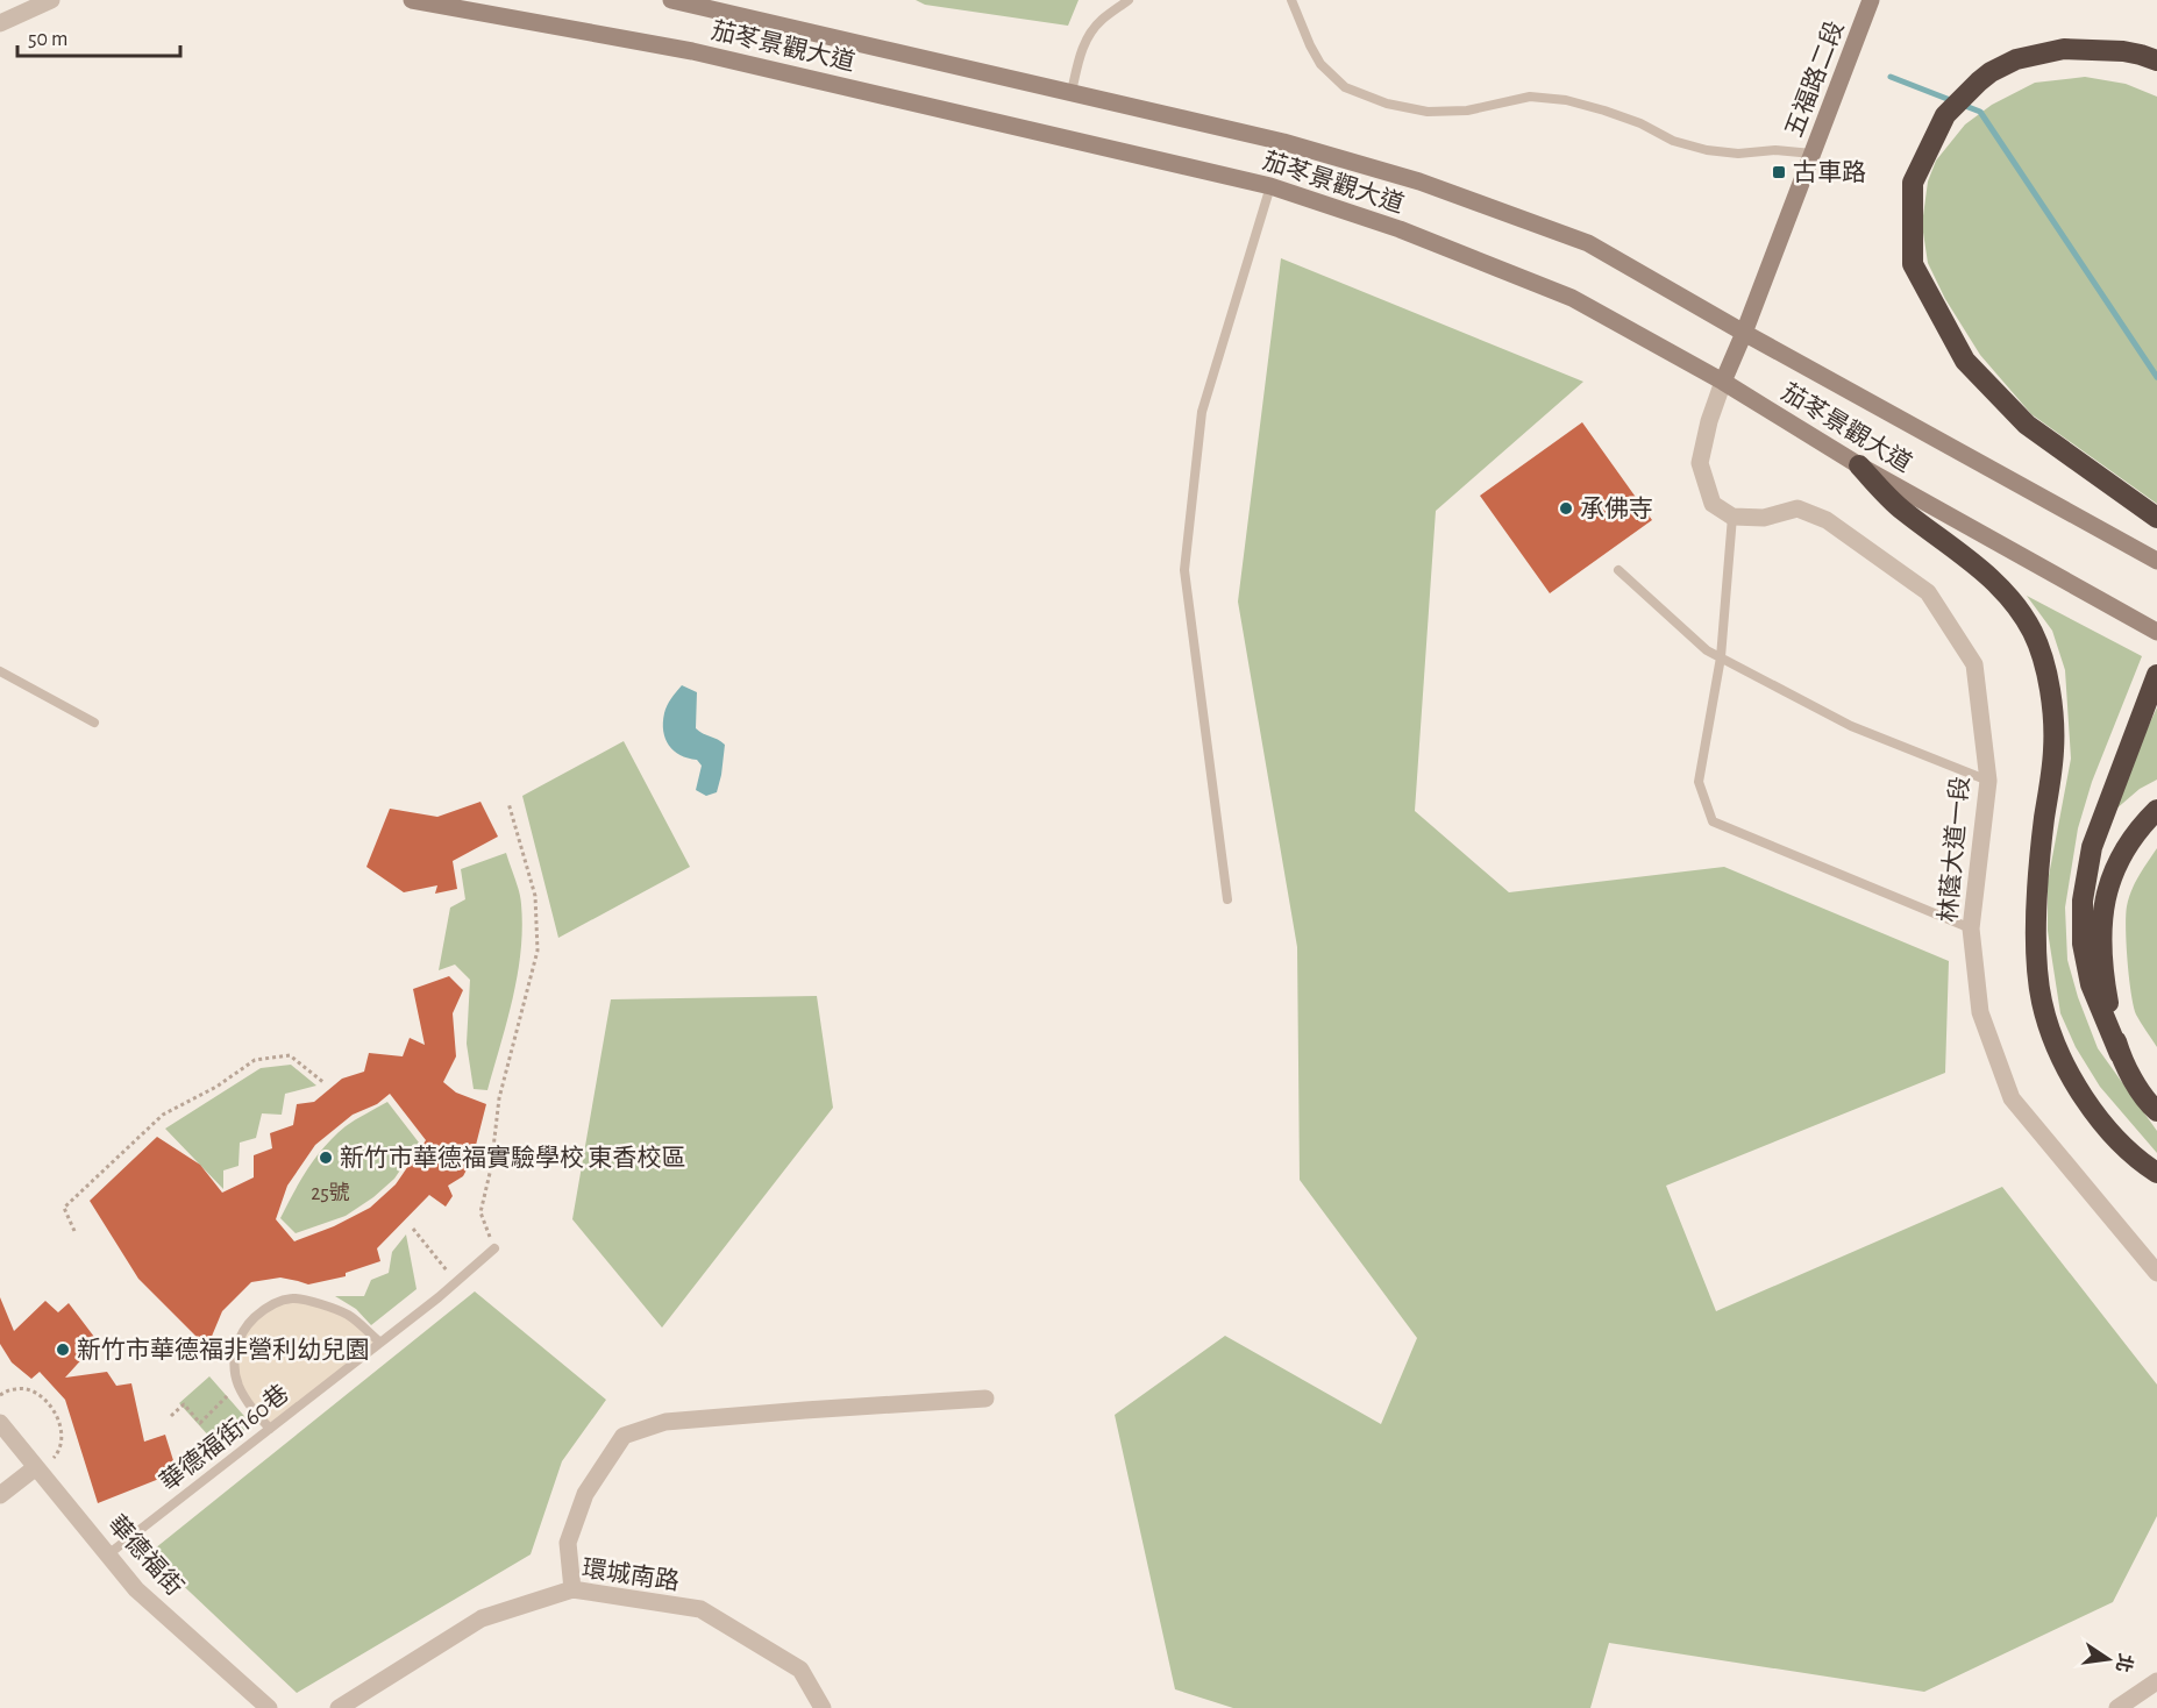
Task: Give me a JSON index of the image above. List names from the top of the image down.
{
  "streets": {
    "street": [
      "茄苳景觀大道",
      "五福路二段",
      "林蔭大道一段",
      "華德福街",
      "環城南路"
    ],
    "lane": ["華德福街160巷"]
  },
  "crossings": [
    ["茄苳景觀大道", "五福路二段"],
    ["華德福街160巷", "華德福街"]
  ],
  "places": {
    "transit": ["古車路"],
    "other": ["承佛寺", "新竹市華德福實驗學校 東香校區", "新竹市華德福非營利幼兒園"]
  },
  "house_numbers": ["25號"],
  "scale_bar": "50 m",
  "north": "right"
}
